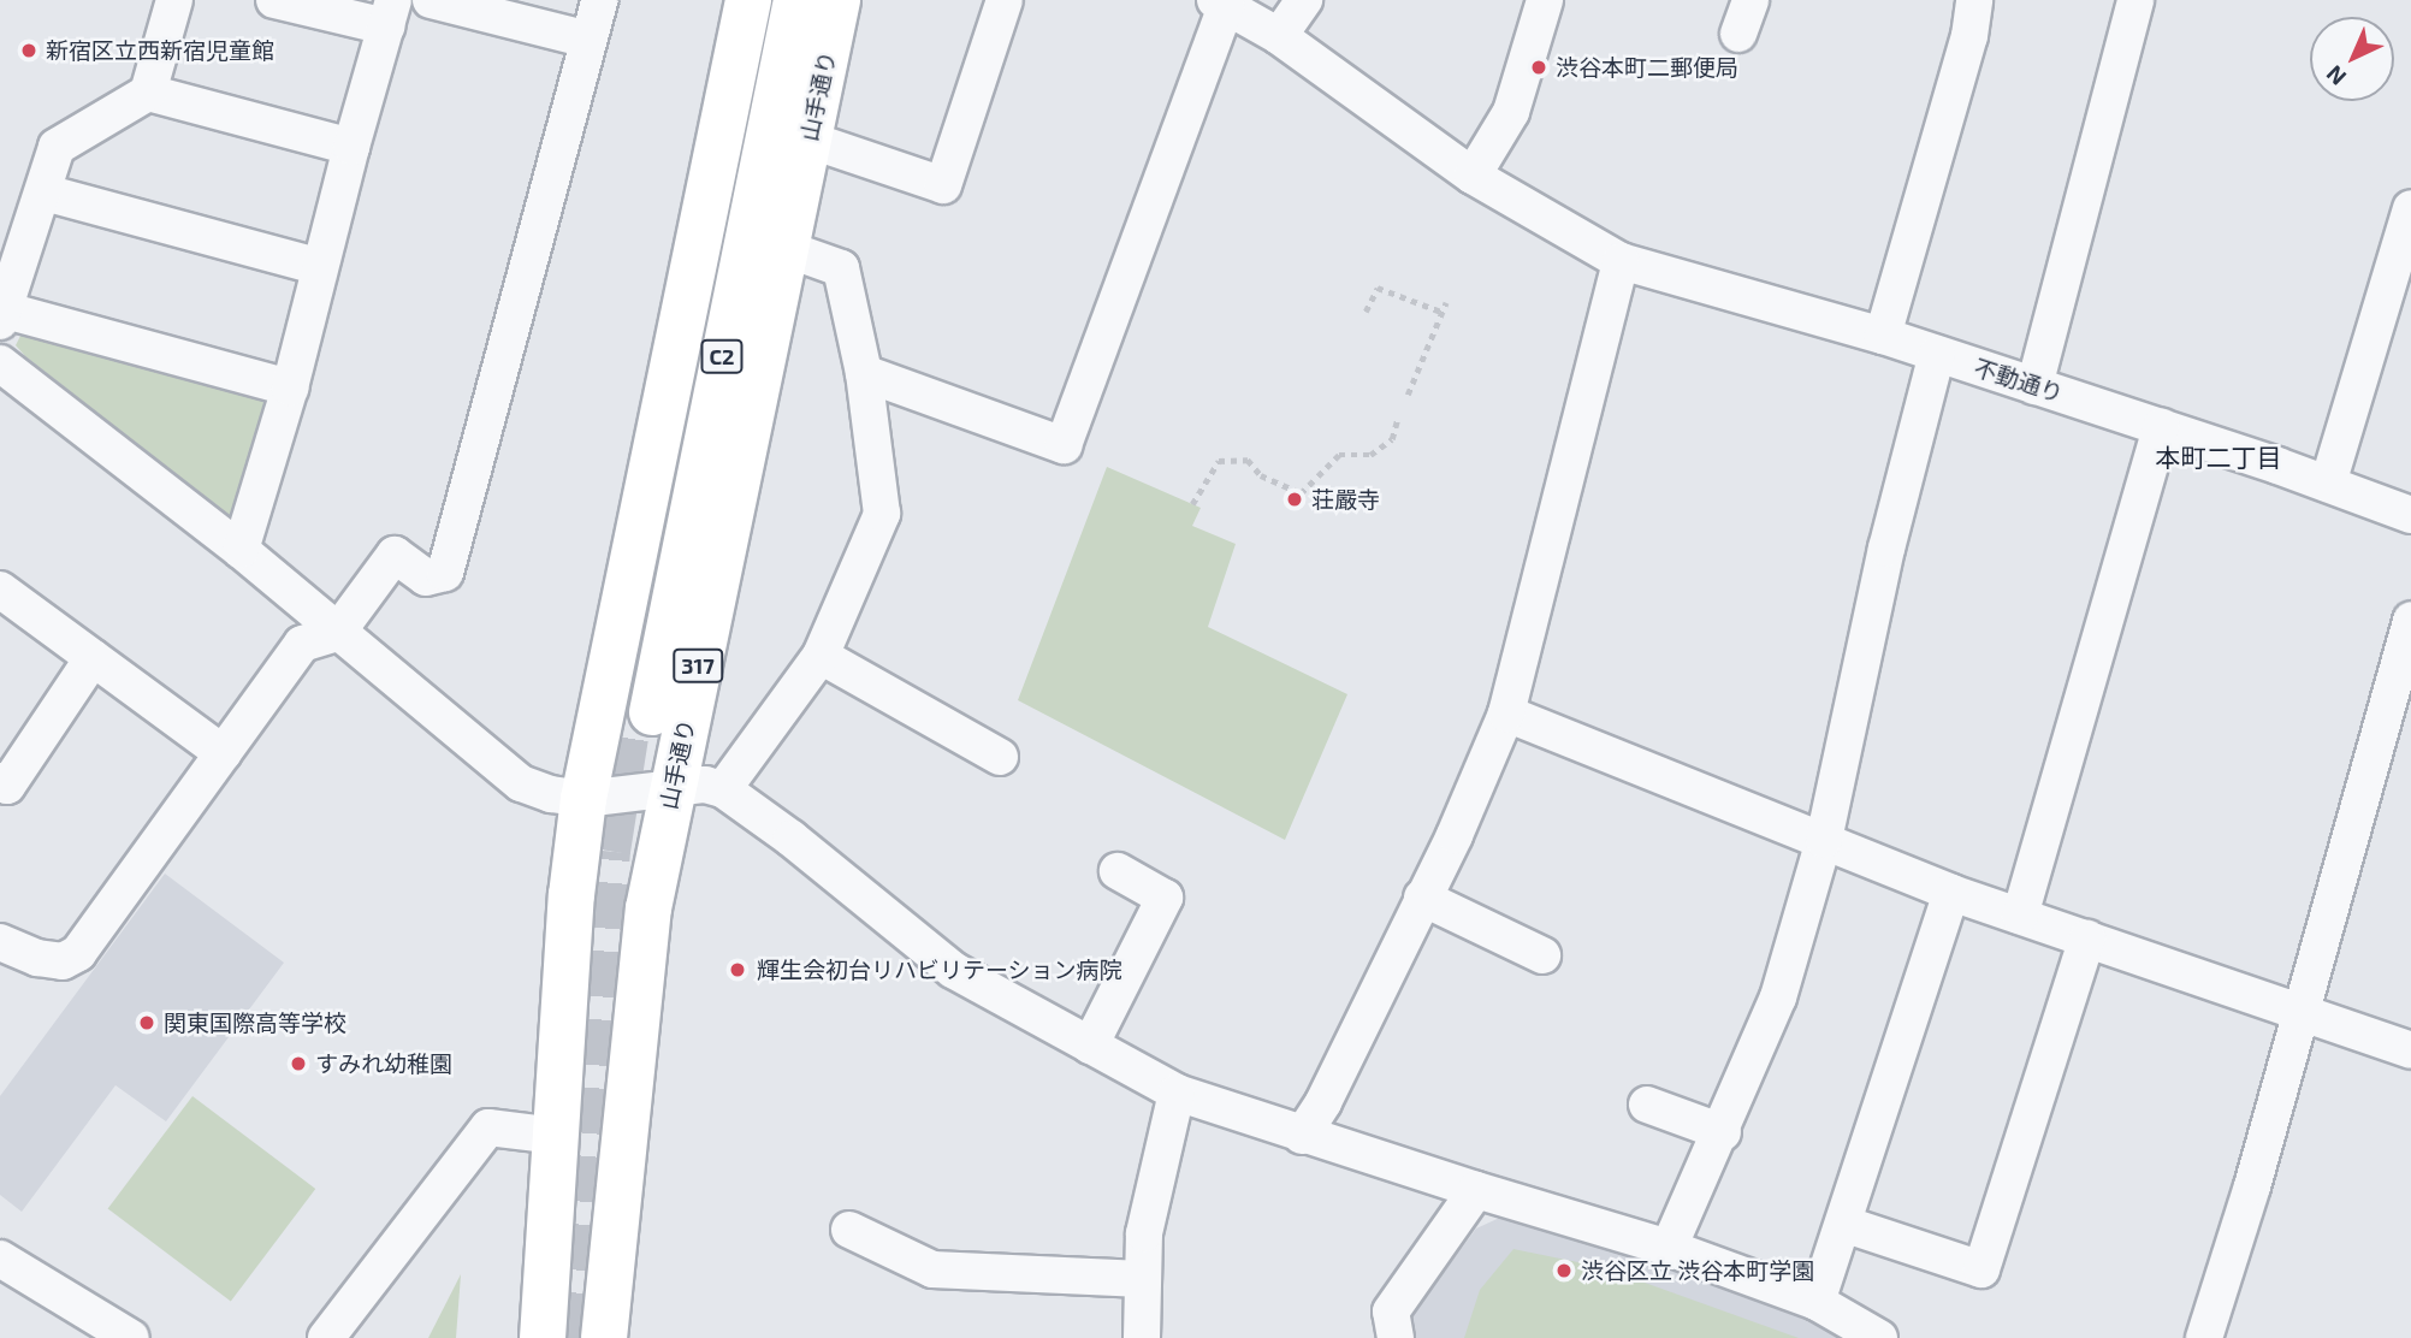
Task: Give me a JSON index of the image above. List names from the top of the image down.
{
  "streets": {
    "main road": ["山手通り", "C2", "317"],
    "street": ["不動通り"]
  },
  "districts": ["本町二丁目"],
  "places": [
    "新宿区立西新宿児童館",
    "渋谷本町二郵便局",
    "荘嚴寺",
    "輝生会初台リハビリテーション病院",
    "関東国際高等学校",
    "すみれ幼稚園",
    "渋谷区立 渋谷本町学園"
  ],
  "north": "bottom left"
}
